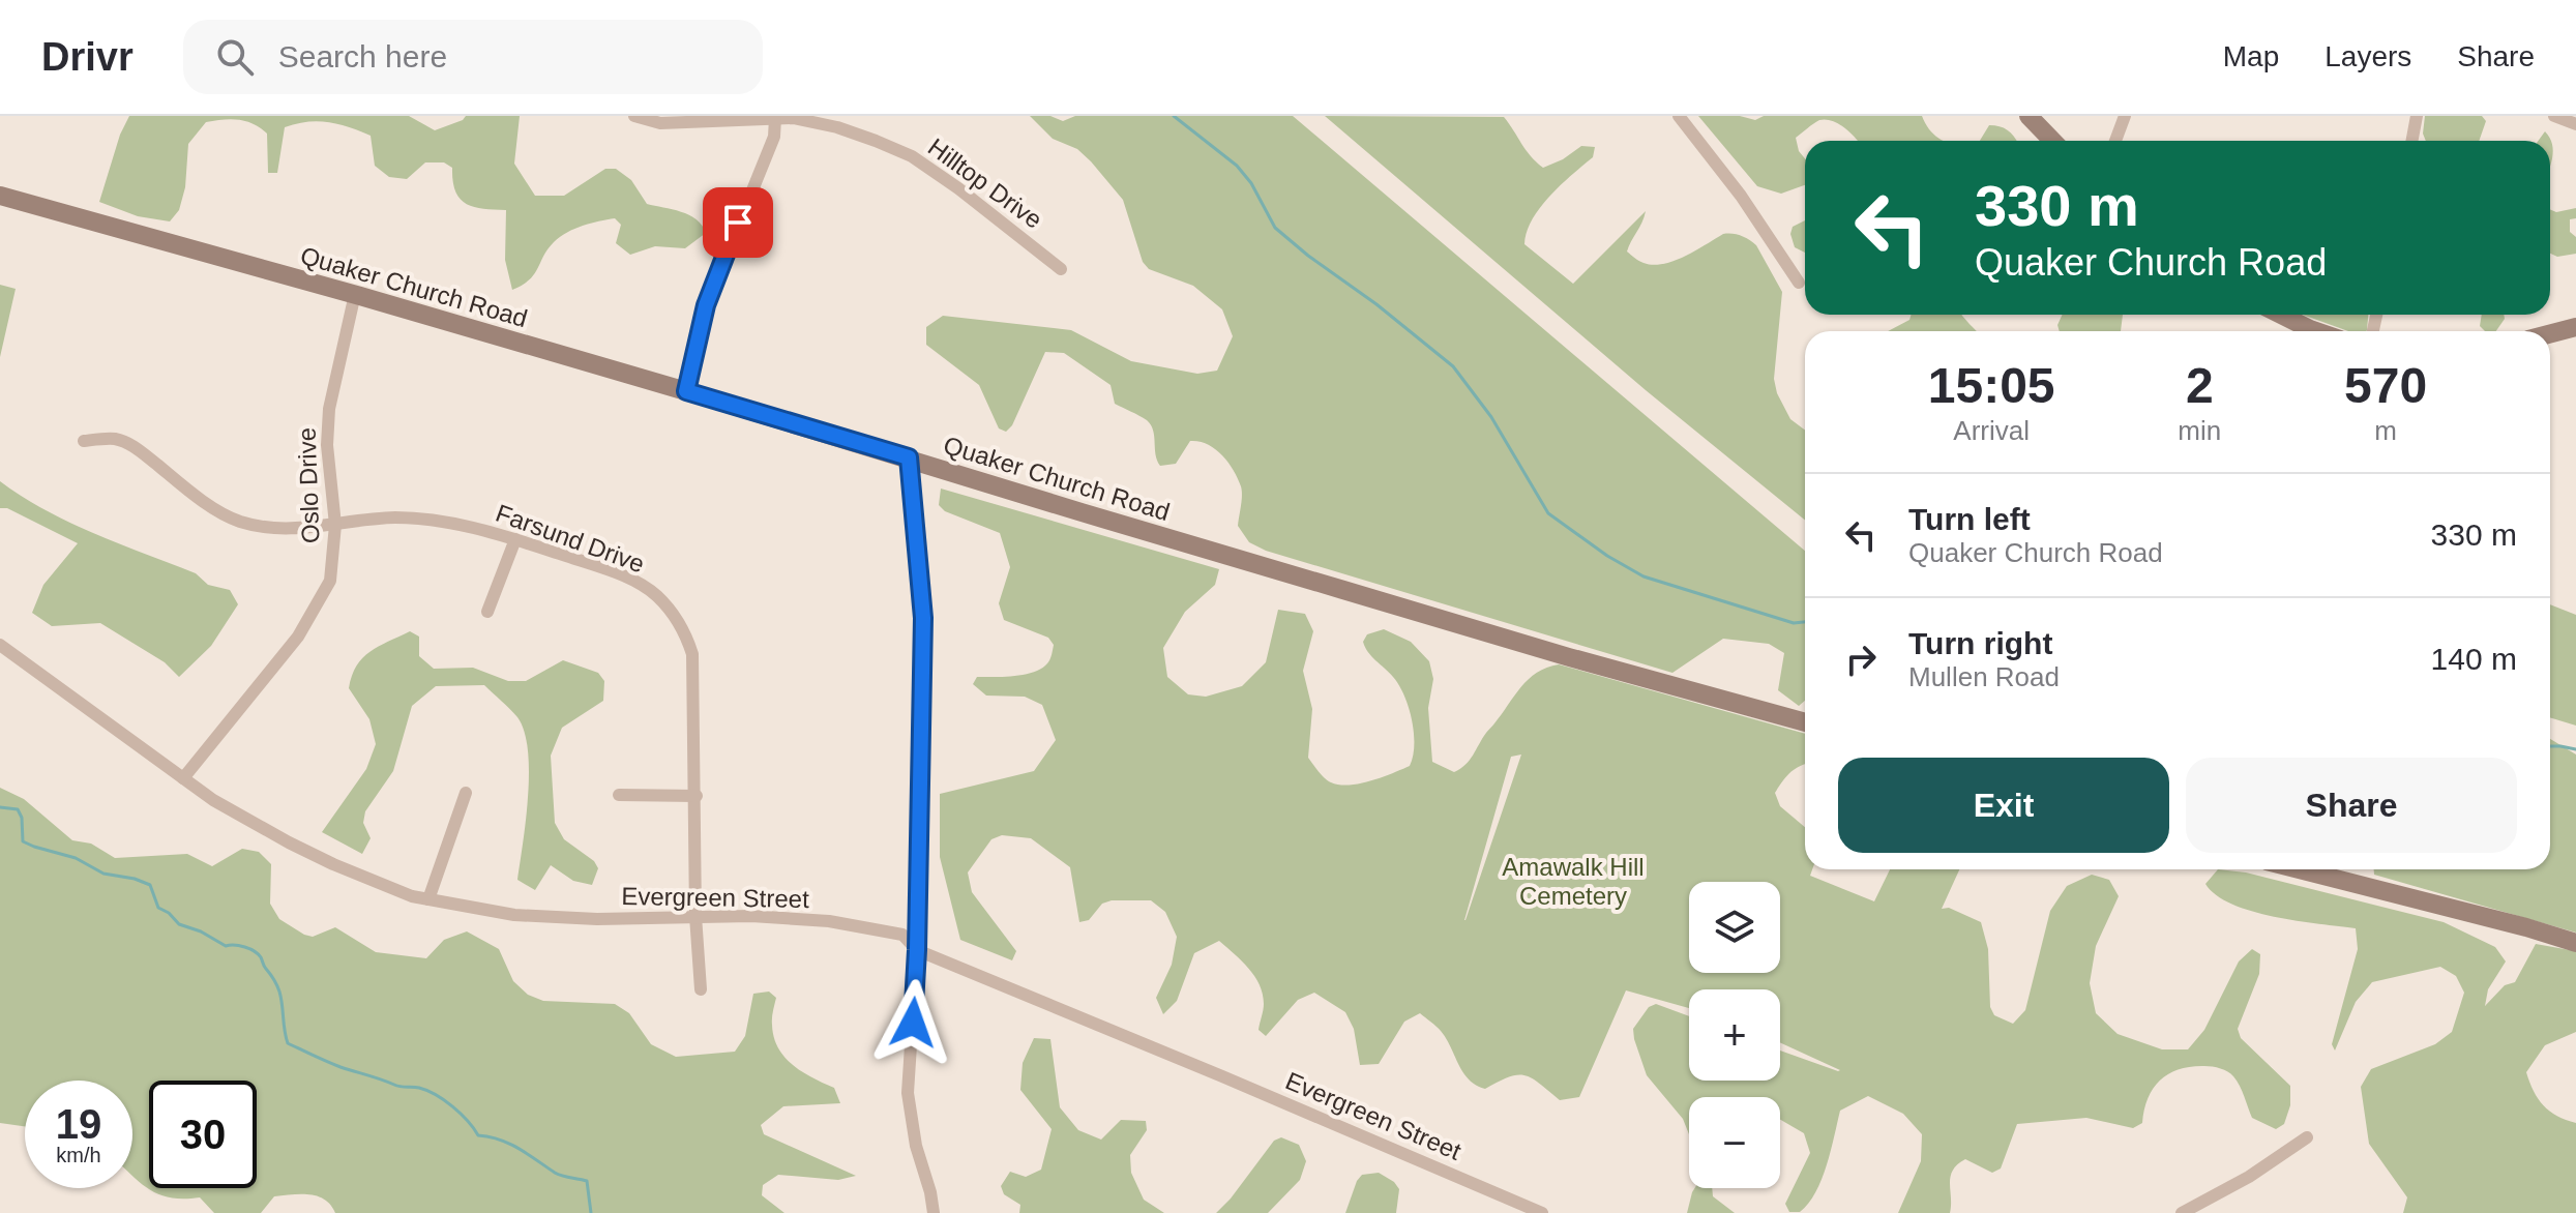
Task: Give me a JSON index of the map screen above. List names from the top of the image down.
{
  "streets": {
    "street": [
      "Hilltop Drive",
      "Quaker Church Road",
      "Oslo Drive",
      "Farsund Drive",
      "Evergreen Street"
    ]
  },
  "crossings": [
    ["Quaker Church Road", "Oslo Drive"],
    ["Oslo Drive", "Farsund Drive"],
    ["Oslo Drive", "Evergreen Street"],
    ["Farsund Drive", "Evergreen Street"]
  ],
  "parks": ["Amawalk Hill Cemetery"],
  "page": {
    "header": "Drivr",
    "search": "Search here",
    "nav": ["Map", "Layers", "Share"],
    "turn": ["330 m", "Quaker Church Road"],
    "eta": [
      "15:05",
      "Arrival",
      "2",
      "min",
      "570",
      "m"
    ],
    "list": [
      {
        "name": "Turn left",
        "note": "Quaker Church Road",
        "value": "330 m"
      },
      {
        "name": "Turn right",
        "note": "Mullen Road",
        "value": "140 m"
      }
    ],
    "buttons": ["Exit", "Share"],
    "map_buttons": ["+", "−"],
    "speed": "19 km/h",
    "limit": "30"
  }
}
